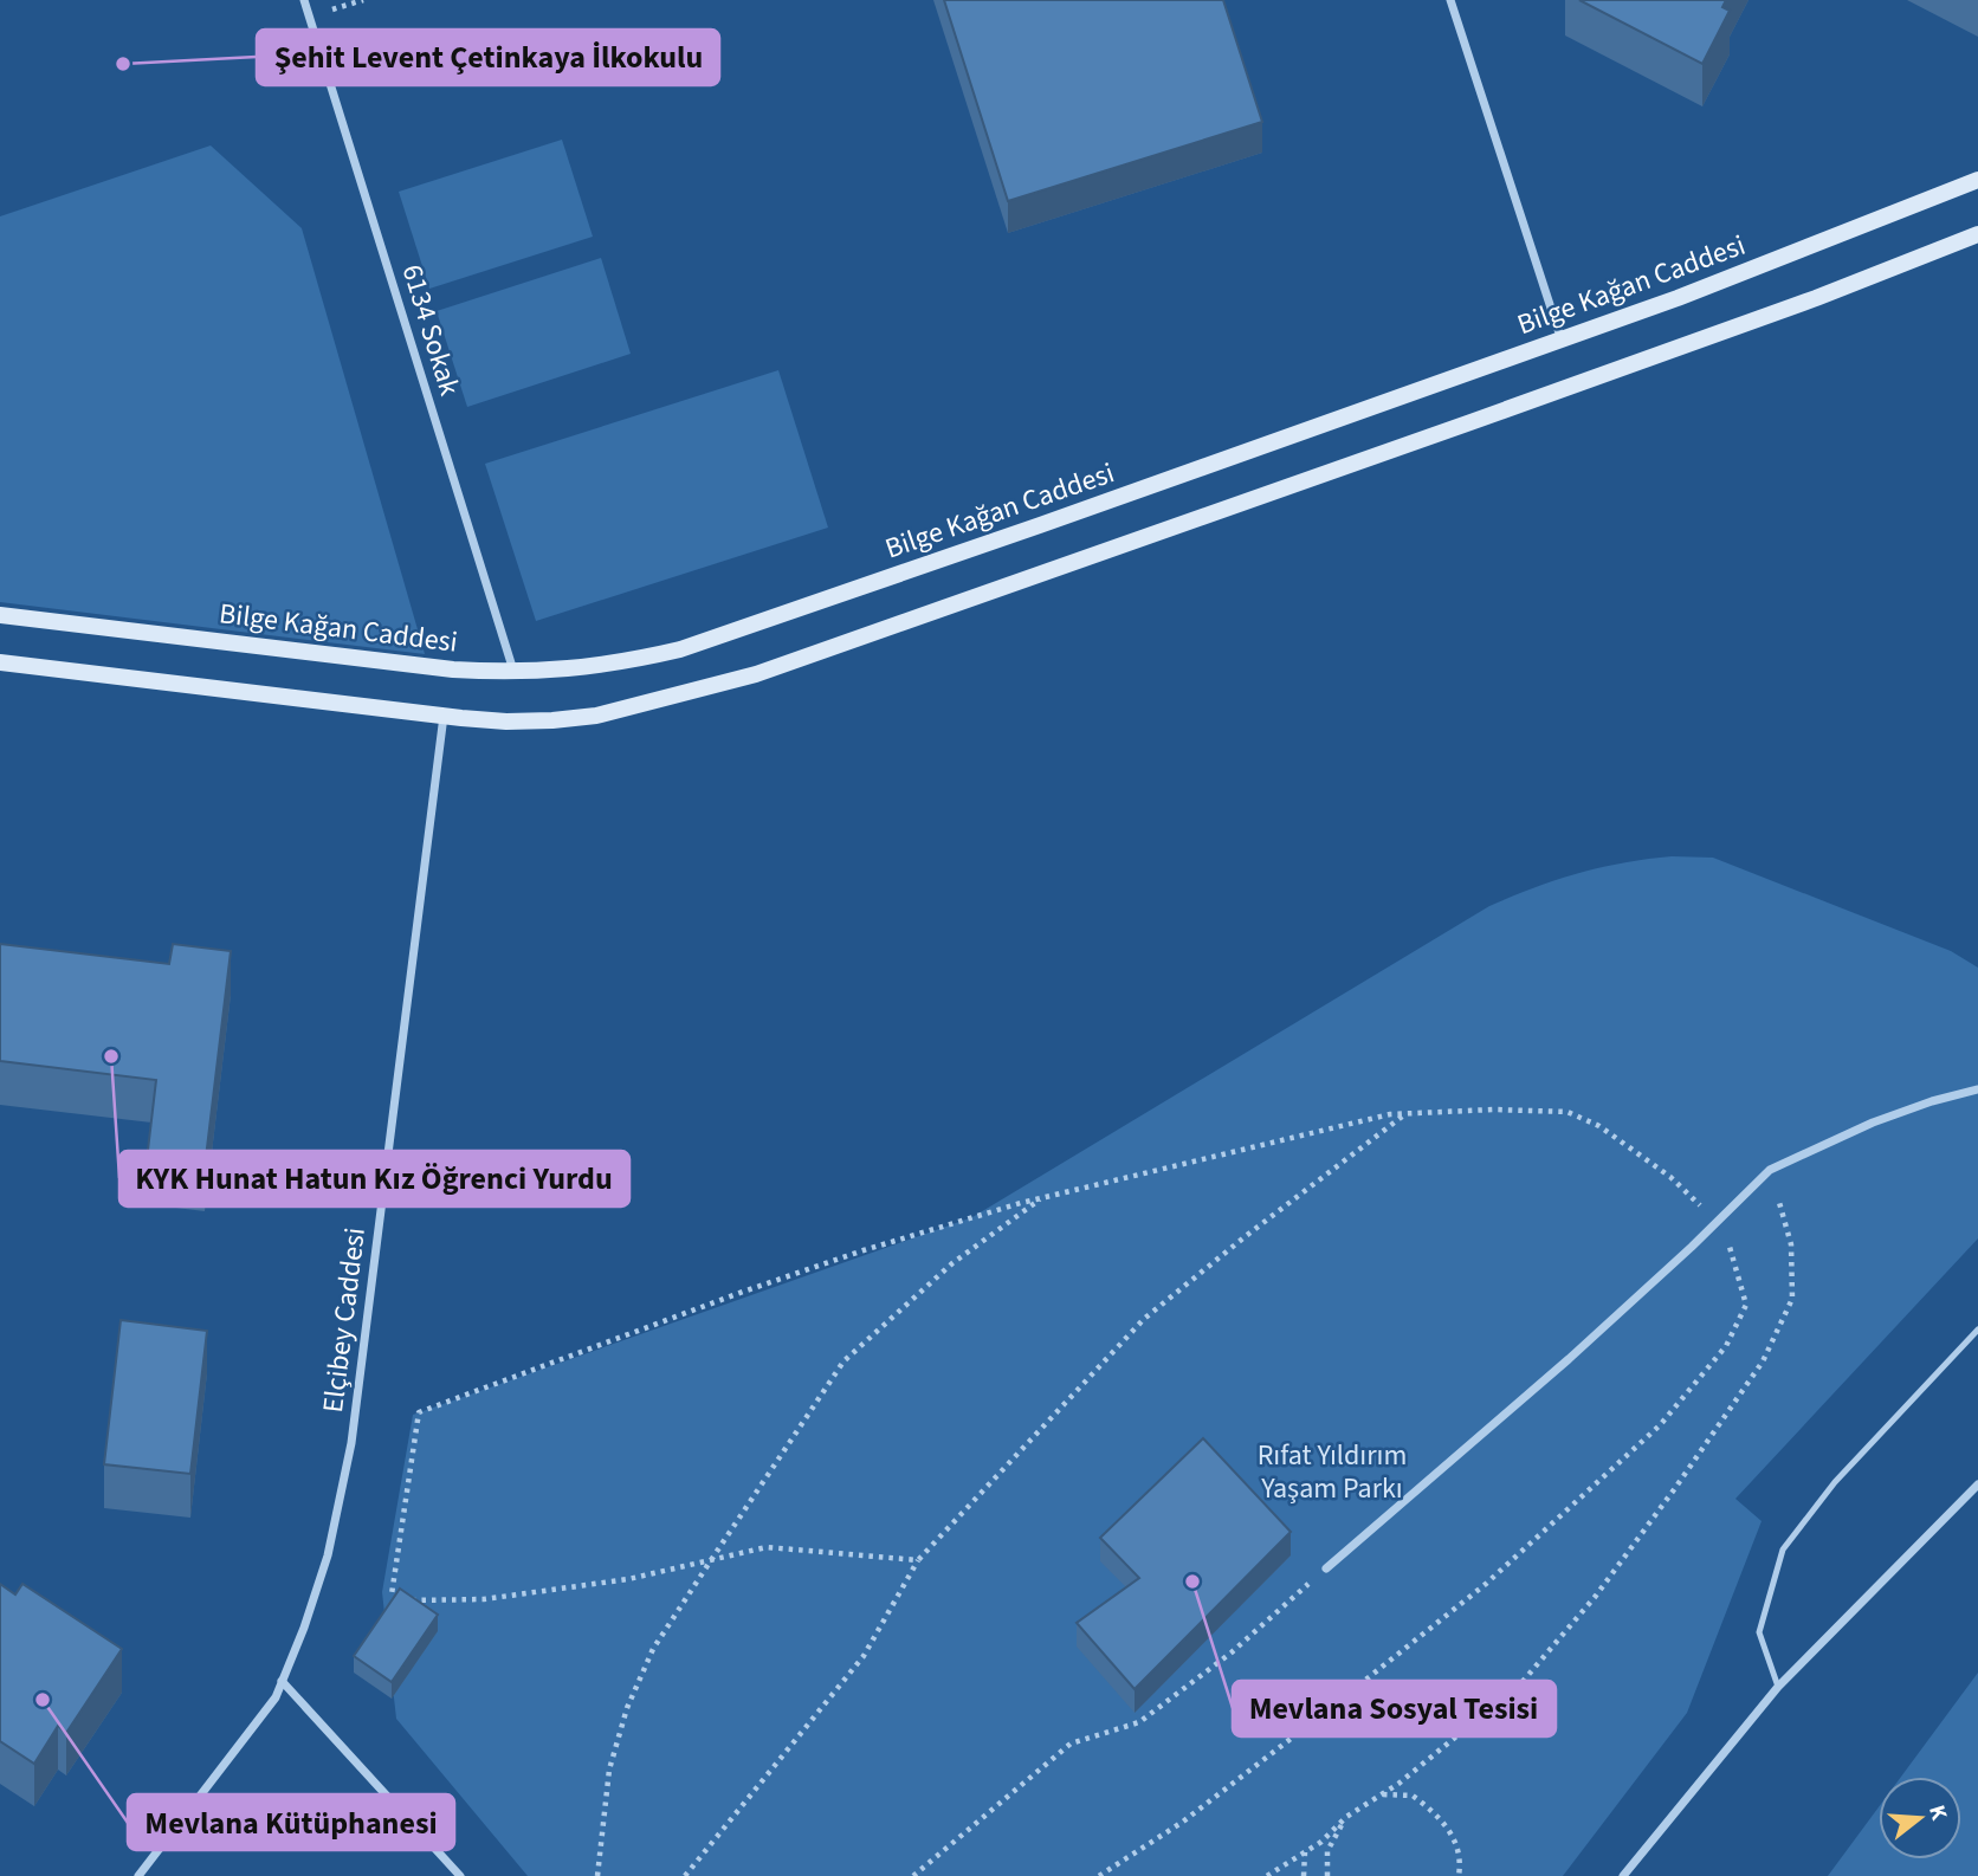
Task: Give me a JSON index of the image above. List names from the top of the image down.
{
  "streets": {
    "street": ["Bilge Kağan Caddesi", "6134 Sokak", "Elçibey Caddesi"]
  },
  "crossings": [
    ["Bilge Kağan Caddesi", "6134 Sokak"]
  ],
  "parks": ["Rıfat Yıldırım Yaşam Parkı"],
  "places": [
    "Şehit Levent Çetinkaya İlkokulu",
    "KYK Hunat Hatun Kız Öğrenci Yurdu",
    "Mevlana Sosyal Tesisi",
    "Mevlana Kütüphanesi"
  ],
  "north": "right"
}
